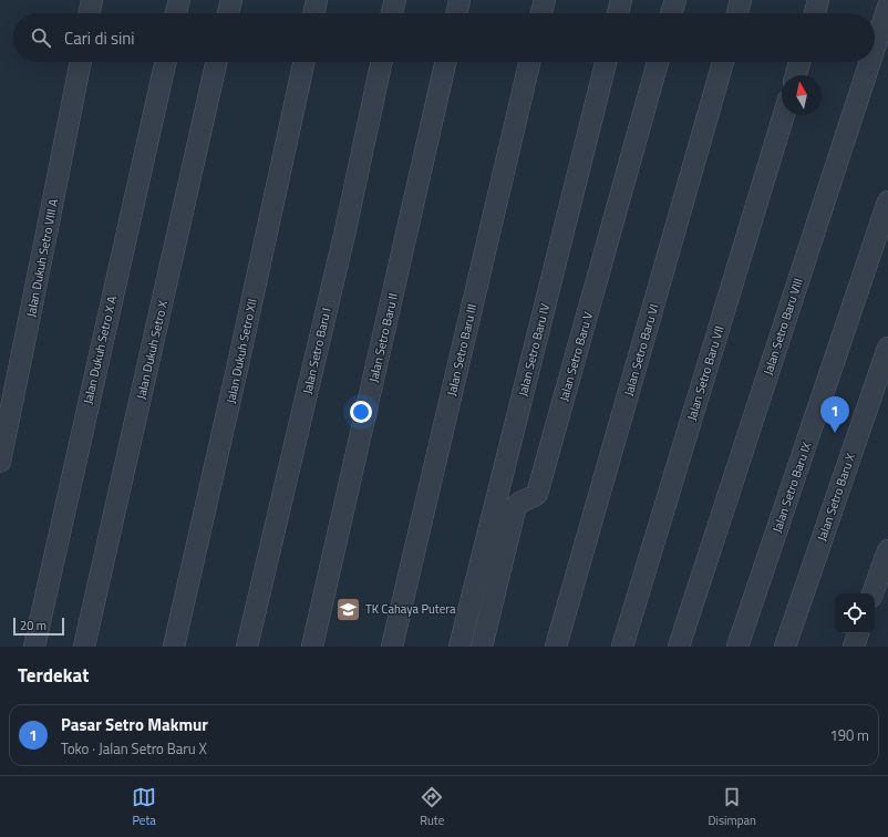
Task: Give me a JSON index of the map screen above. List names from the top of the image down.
{
  "streets": {
    "street": [
      "Jalan Dukuh Setro VIII A",
      "Jalan Setro Baru VIII",
      "Jalan Setro Baru II",
      "Jalan Dukuh Setro X A",
      "Jalan Dukuh Setro X",
      "Jalan Setro Baru III",
      "Jalan Setro Baru IV",
      "Jalan Setro Baru VI",
      "Jalan Dukuh Setro XII",
      "Jalan Setro Baru I",
      "Jalan Setro Baru V",
      "Jalan Setro Baru VII",
      "Jalan Setro Baru IX",
      "Jalan Setro Baru X"
    ]
  },
  "places": {
    "school or university": ["TK Cahaya Putera"]
  },
  "scale_bar": "20 m",
  "north": "top",
  "page": {
    "search": "Cari di sini",
    "pins": "1",
    "scale": "20 m",
    "heading": "Terdekat",
    "list": [
      {
        "mark": "1",
        "name": "Pasar Setro Makmur",
        "note": "Toko · Jalan Setro Baru X",
        "value": "190 m"
      }
    ],
    "nav": ["Peta", "Rute", "Disimpan"]
  }
}
